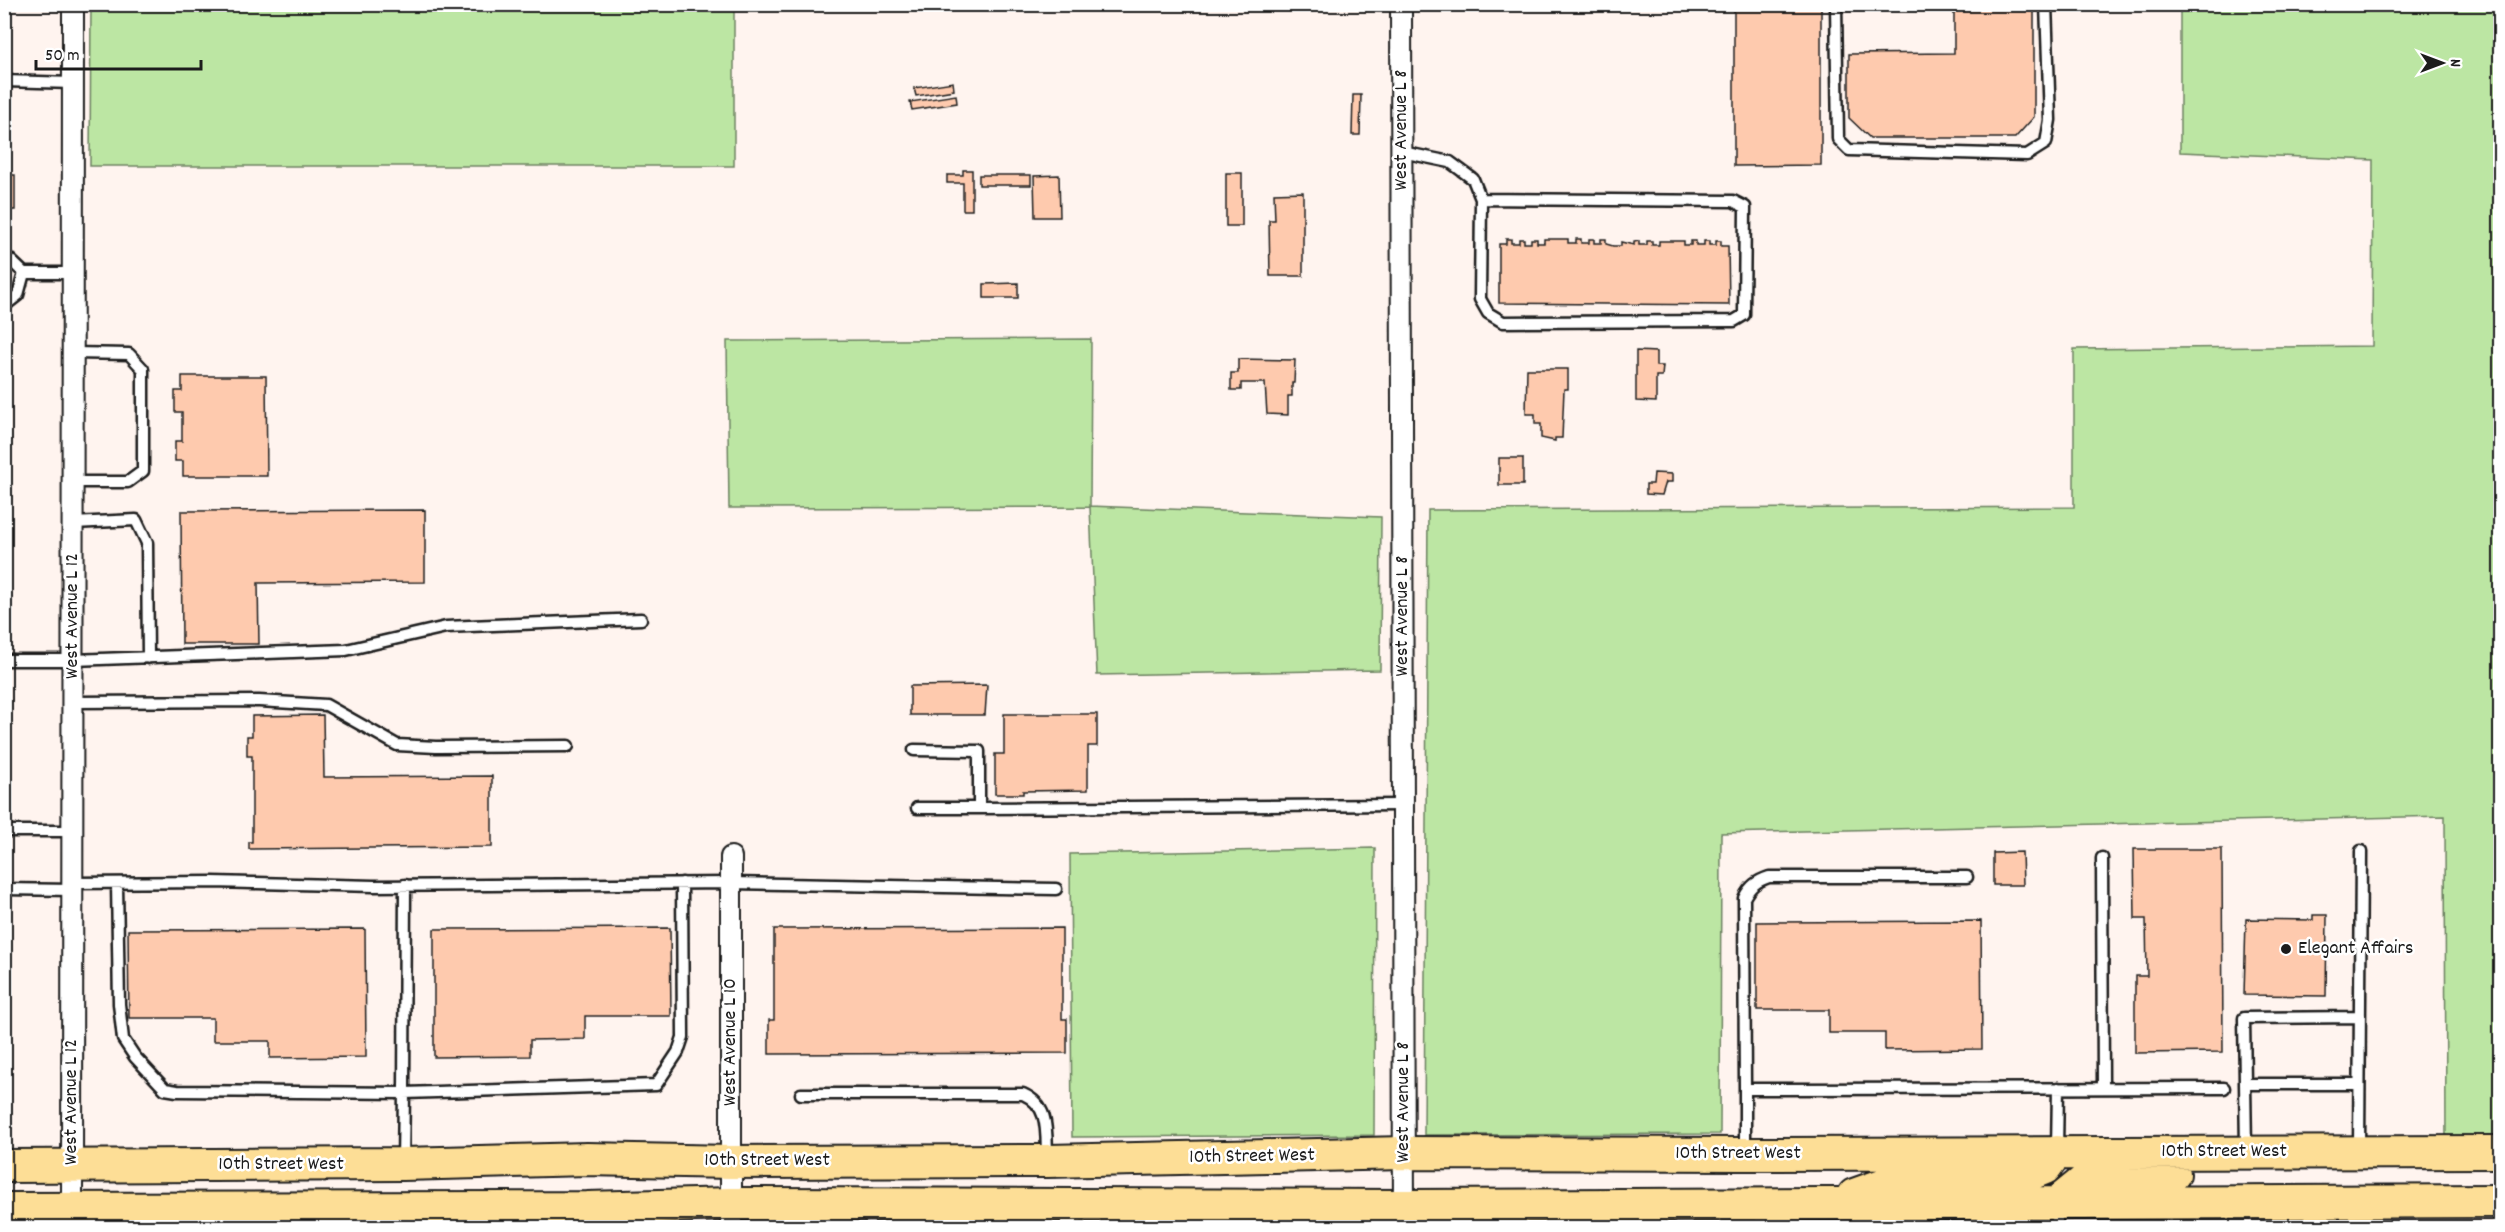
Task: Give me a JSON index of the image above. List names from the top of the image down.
{
  "streets": {
    "main road": ["10th Street West"],
    "street": ["West Avenue L 8", "West Avenue L 12", "West Avenue L 10"]
  },
  "crossings": [
    ["West Avenue L 8", "10th Street West"],
    ["West Avenue L 12", "10th Street West"],
    ["West Avenue L 10", "10th Street West"]
  ],
  "places": ["Elegant Affairs"],
  "scale_bar": "50 m",
  "north": "right"
}
